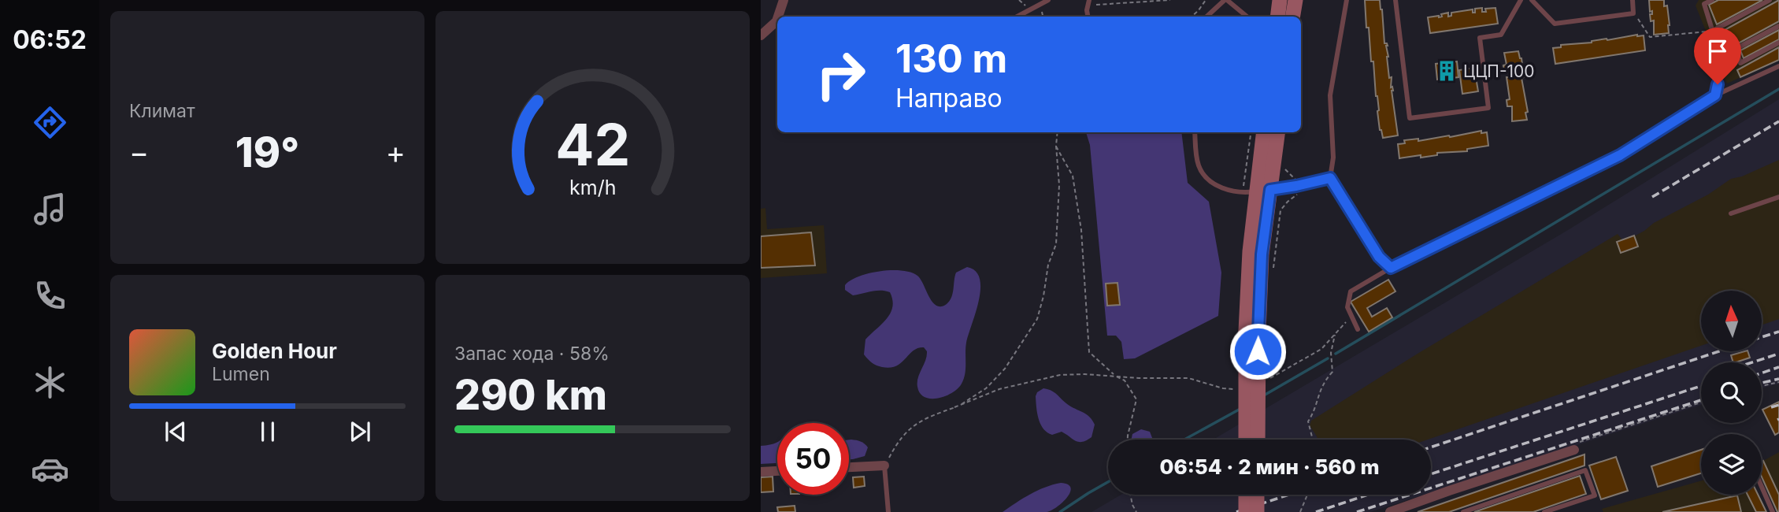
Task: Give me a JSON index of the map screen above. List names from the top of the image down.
{
  "places": {
    "building": ["ЦЦП-100"]
  },
  "north": "top",
  "page": {
    "tabs": "06:52",
    "tile": [
      "Климат",
      ["Запас хода · 58%", "290 km"]
    ],
    "turn": ["130 m", "Направо"],
    "heat": ["−", "19°", "+"],
    "song": ["Golden Hour", "Lumen"],
    "limit": "50",
    "trip": "06:54 · 2 мин · 560 m",
    "gauge": ["42", "km/h"]
  }
}
